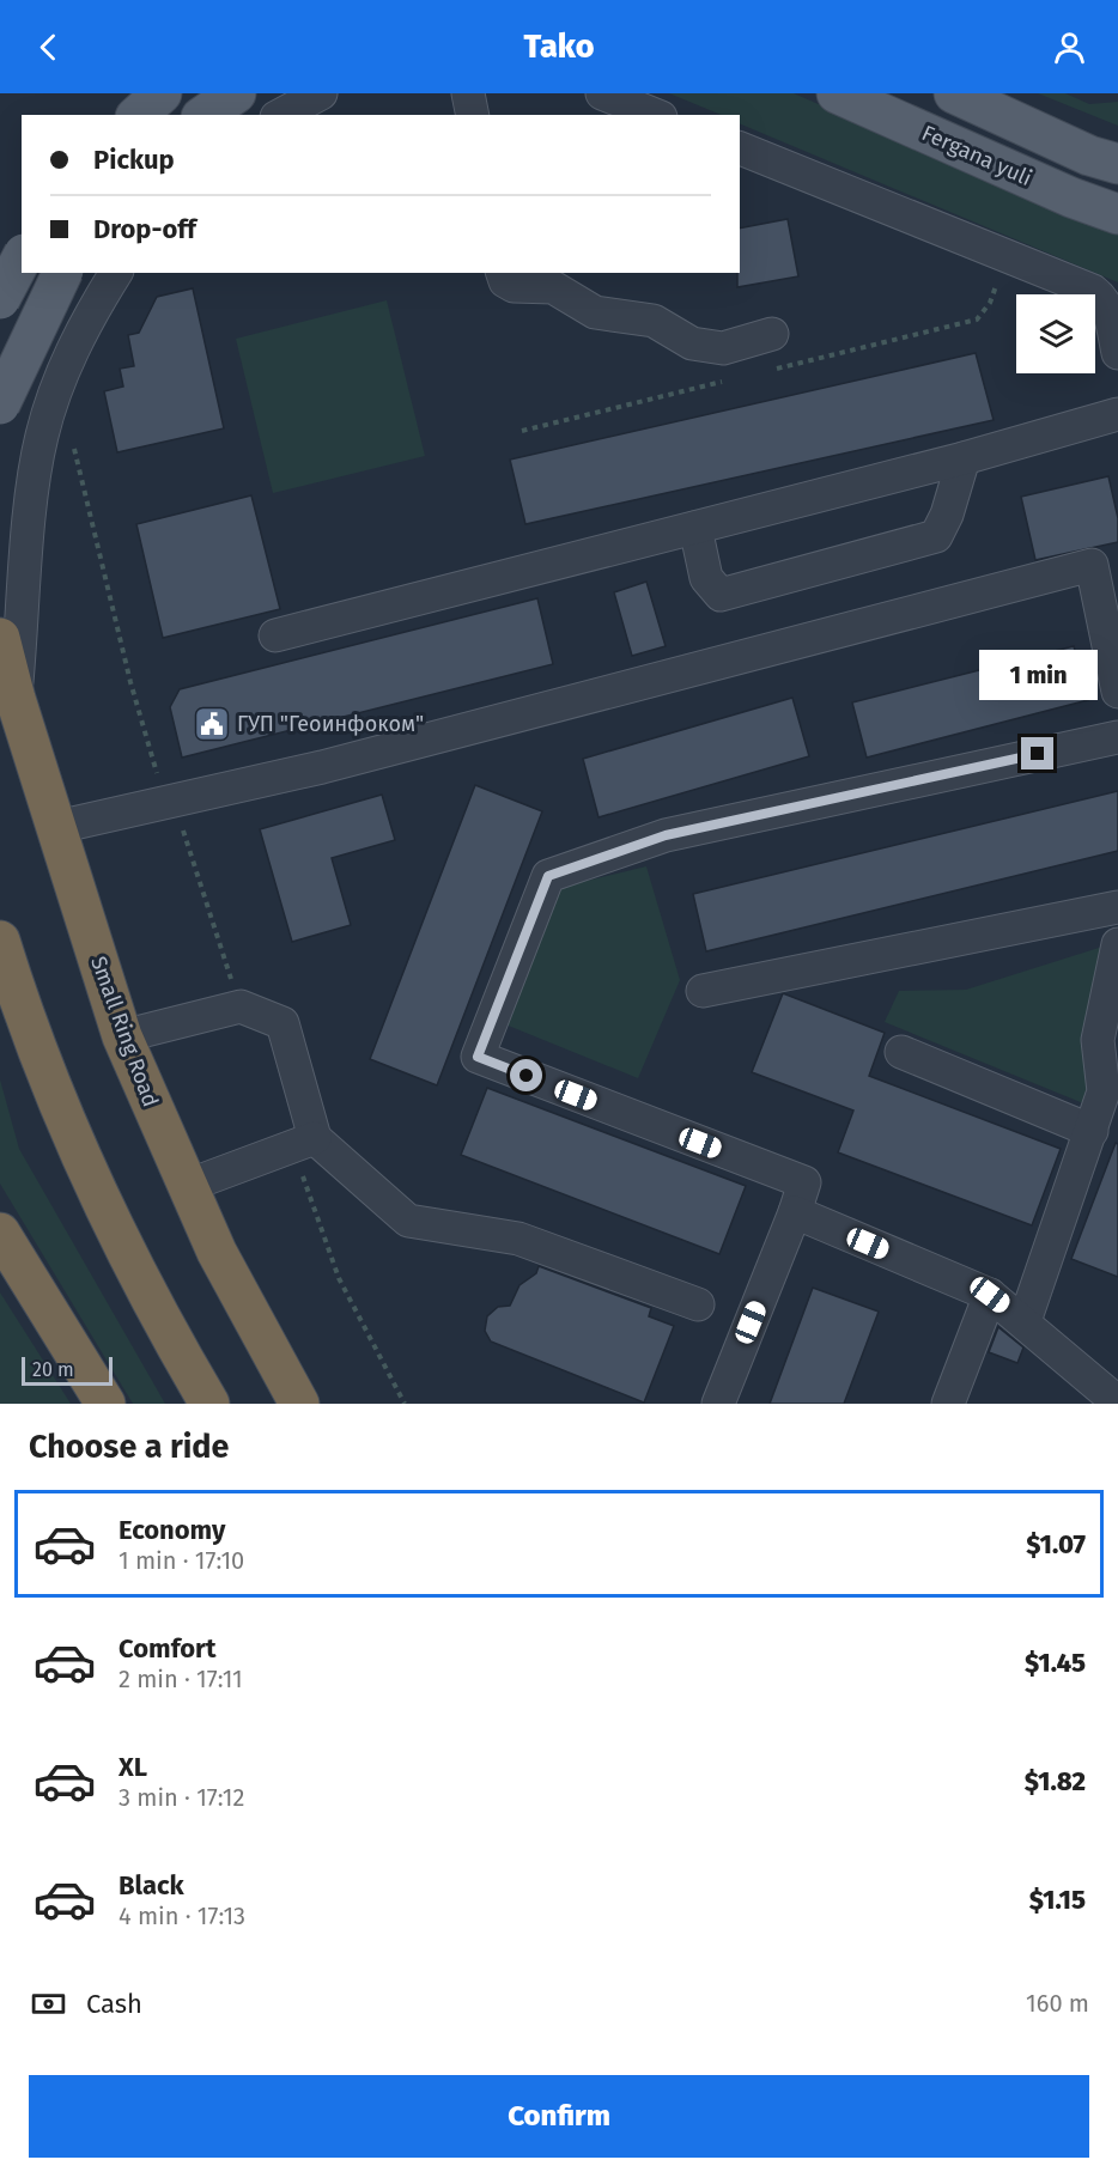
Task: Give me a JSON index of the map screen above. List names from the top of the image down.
{
  "streets": {
    "highway": ["Small Ring Road"],
    "main road": ["Fergana yuli"]
  },
  "places": {
    "public building": ["ГУП \"Геоинфоком\""]
  },
  "scale_bar": "20 m",
  "page": {
    "header": "Tako",
    "banner": ["Pickup", "Drop-off"],
    "bubble": "1 min",
    "scale": "20 m",
    "heading": "Choose a ride",
    "list": [
      {
        "name": "Economy",
        "note": "1 min · 17:10",
        "value": "$1.07"
      },
      {
        "name": "Comfort",
        "note": "2 min · 17:11",
        "value": "$1.45"
      },
      {
        "name": "XL",
        "note": "3 min · 17:12",
        "value": "$1.82"
      },
      {
        "name": "Black",
        "note": "4 min · 17:13",
        "value": "$1.15"
      }
    ],
    "pay": ["Cash", "160 m"],
    "buttons": "Confirm"
  }
}
